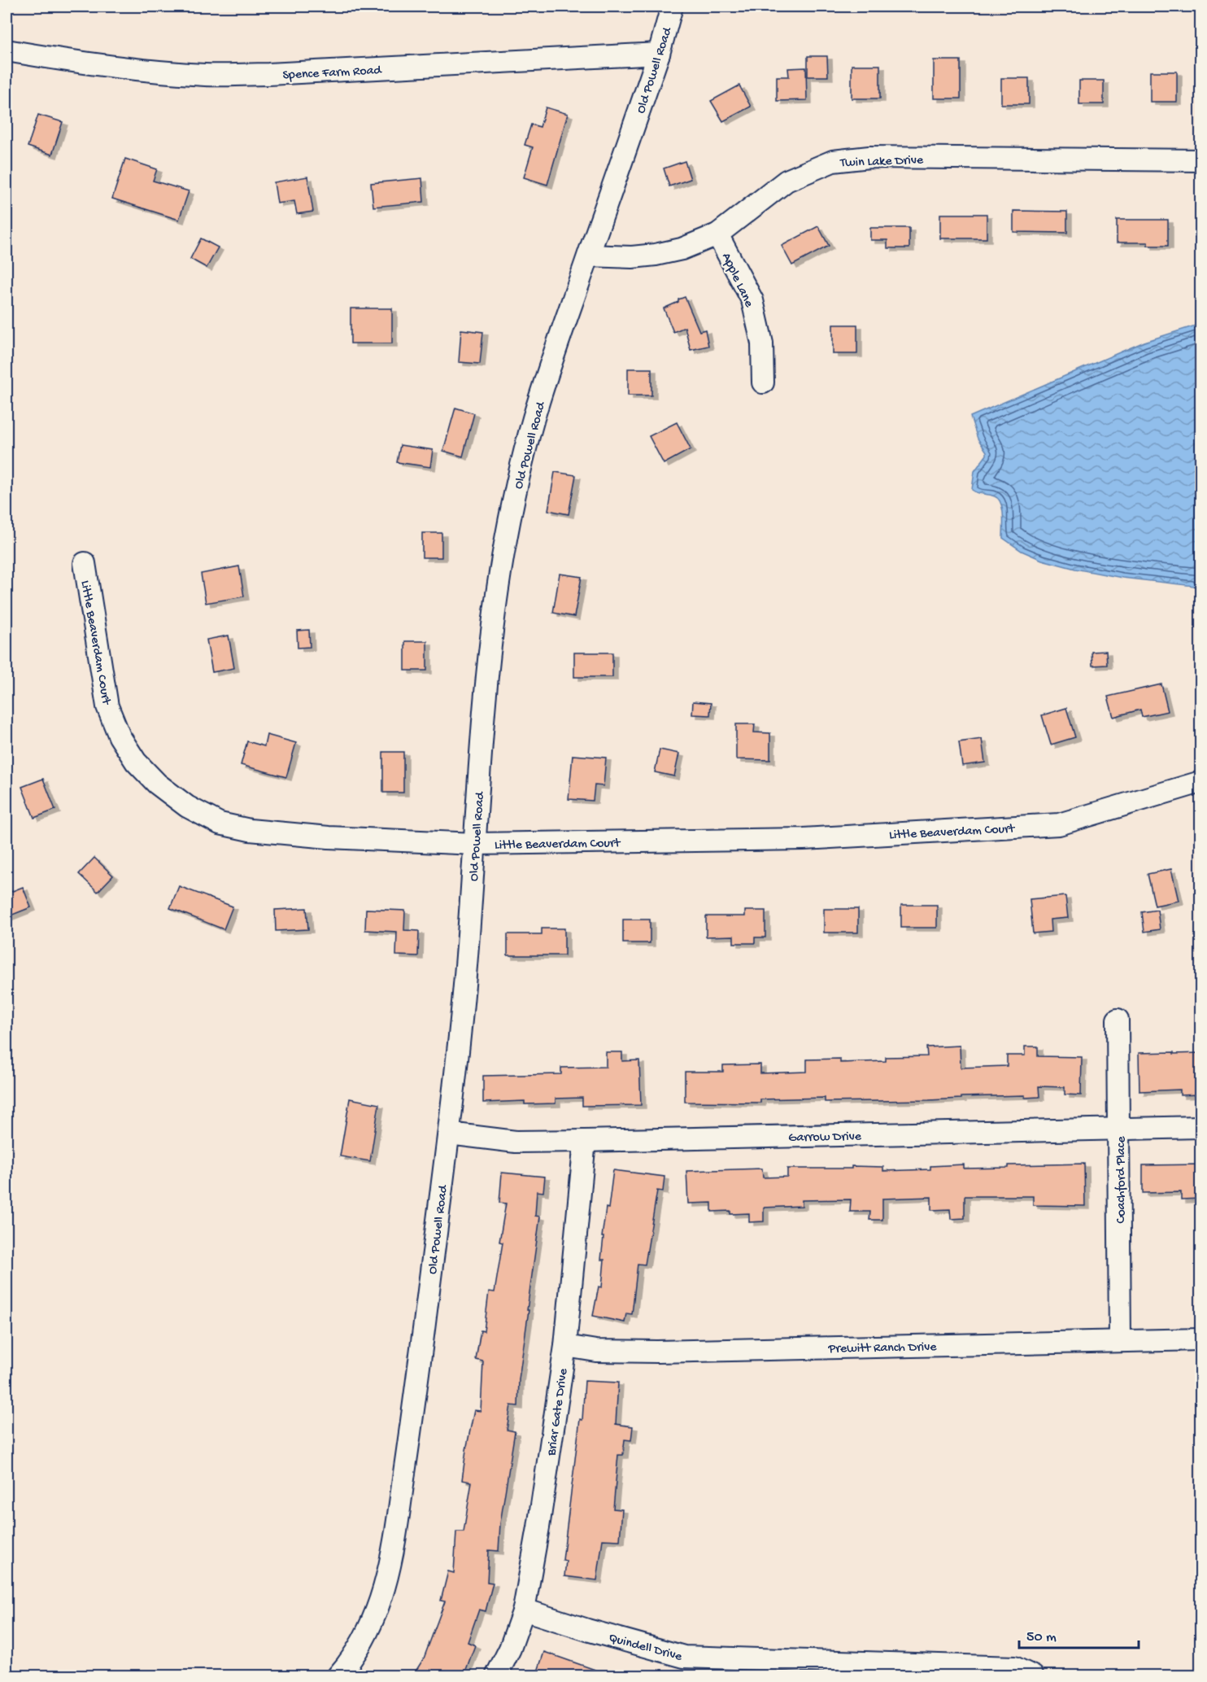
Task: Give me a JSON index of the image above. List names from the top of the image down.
{
  "streets": {
    "street": [
      "Old Powell Road",
      "Spence Farm Road",
      "Twin Lake Drive",
      "Apple Lane",
      "Little Beaverdam Court",
      "Garrow Drive",
      "Coachford Place",
      "Prewitt Ranch Drive",
      "Briar Gate Drive",
      "Quindell Drive"
    ]
  },
  "crossings": [
    ["Old Powell Road", "Spence Farm Road"],
    ["Old Powell Road", "Twin Lake Drive"],
    ["Old Powell Road", "Little Beaverdam Court"],
    ["Old Powell Road", "Garrow Drive"],
    ["Twin Lake Drive", "Apple Lane"],
    ["Garrow Drive", "Coachford Place"],
    ["Garrow Drive", "Briar Gate Drive"],
    ["Coachford Place", "Prewitt Ranch Drive"],
    ["Prewitt Ranch Drive", "Briar Gate Drive"],
    ["Briar Gate Drive", "Quindell Drive"]
  ],
  "scale_bar": "50 m"
}
